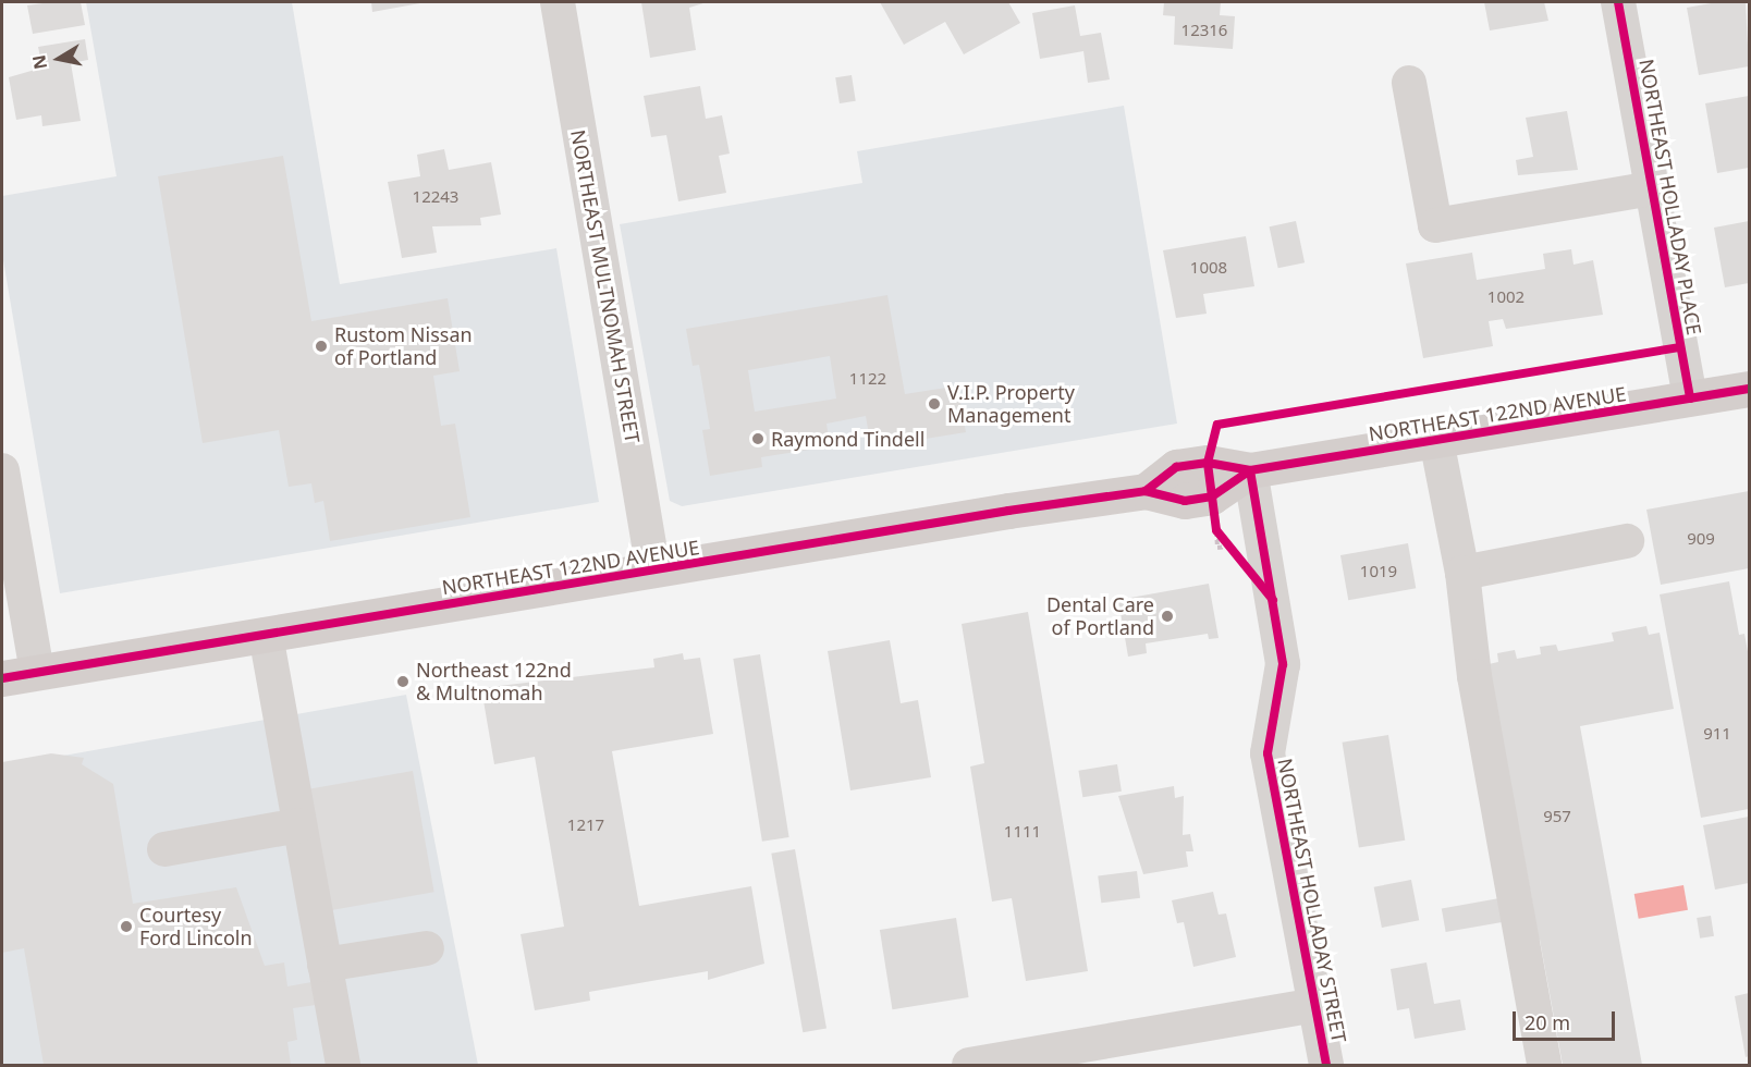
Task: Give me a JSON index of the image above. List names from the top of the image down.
{
  "streets": {
    "main road": ["NORTHEAST 122ND AVENUE"],
    "street": ["NORTHEAST HOLLADAY PLACE", "NORTHEAST MULTNOMAH STREET", "NORTHEAST HOLLADAY STREET"]
  },
  "crossings": [
    ["NORTHEAST HOLLADAY PLACE", "NORTHEAST 122ND AVENUE"],
    ["NORTHEAST MULTNOMAH STREET", "NORTHEAST 122ND AVENUE"],
    ["NORTHEAST 122ND AVENUE", "NORTHEAST HOLLADAY STREET"]
  ],
  "places": [
    "Rustom Nissan of Portland",
    "V.I.P. Property Management",
    "Raymond Tindell",
    "Dental Care of Portland",
    "Northeast 122nd & Multnomah",
    "Courtesy Ford Lincoln"
  ],
  "house_numbers": [
    "12316",
    "12243",
    "1008",
    "1002",
    "1122",
    "909",
    "1019",
    "911",
    "957",
    "1217",
    "1111"
  ],
  "scale_bar": "20 m",
  "north": "left"
}
